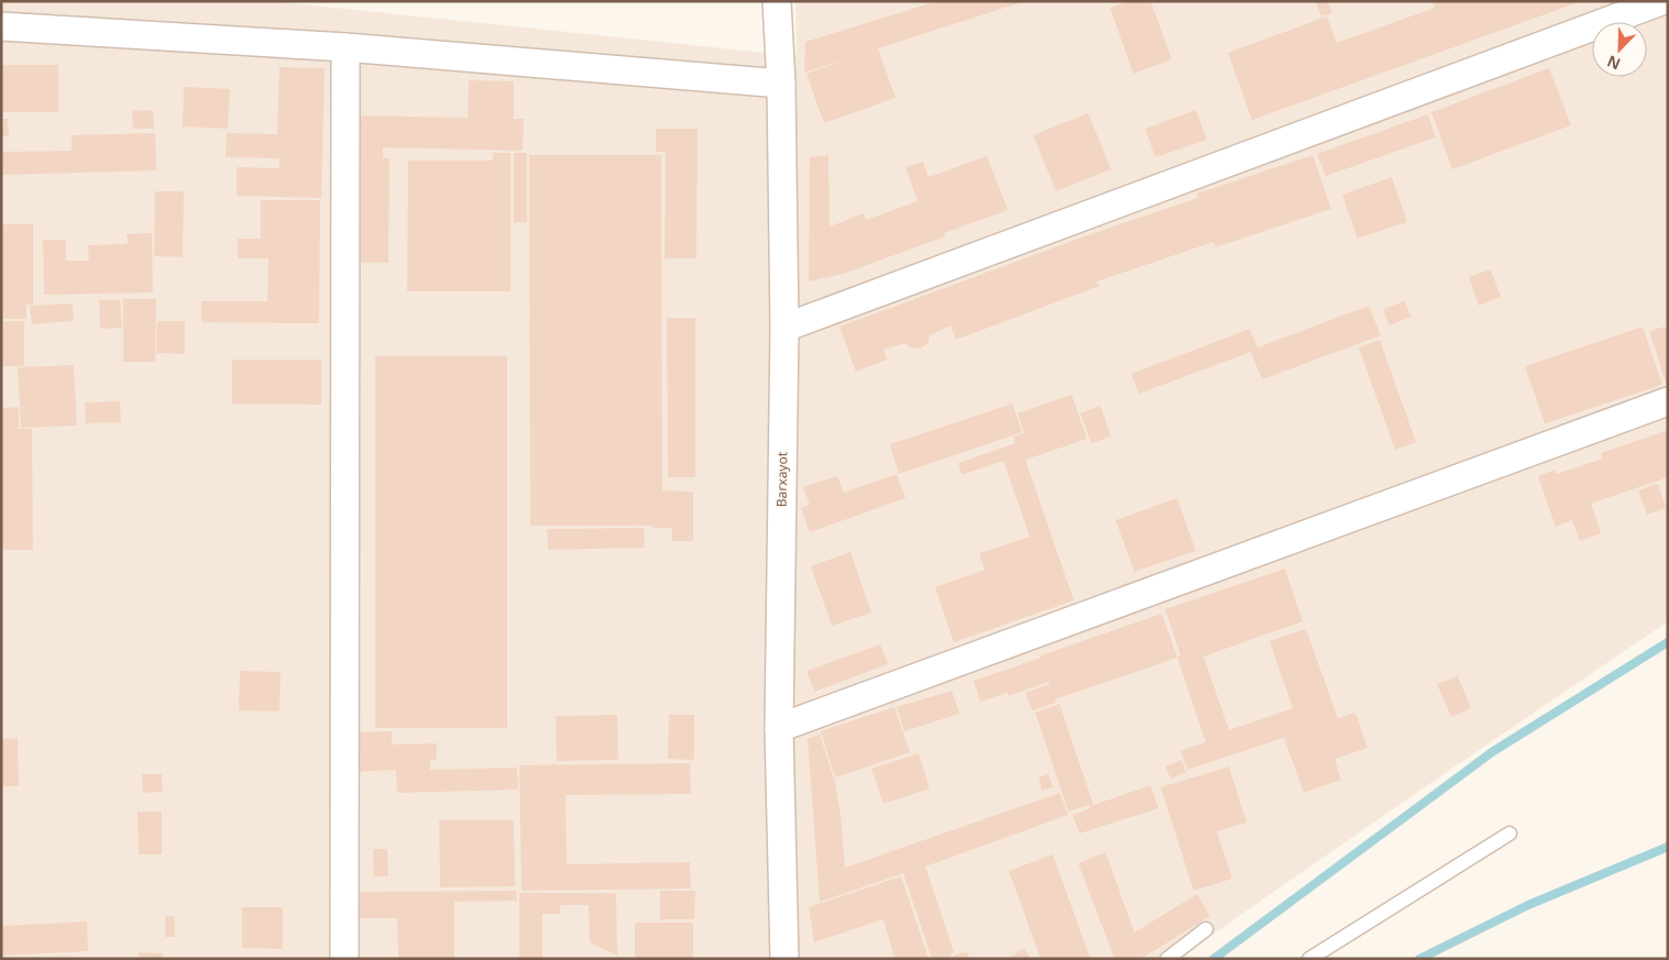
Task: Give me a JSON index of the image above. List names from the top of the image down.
{
  "streets": {
    "street": ["Barxayot"]
  },
  "north": "bottom left"
}
